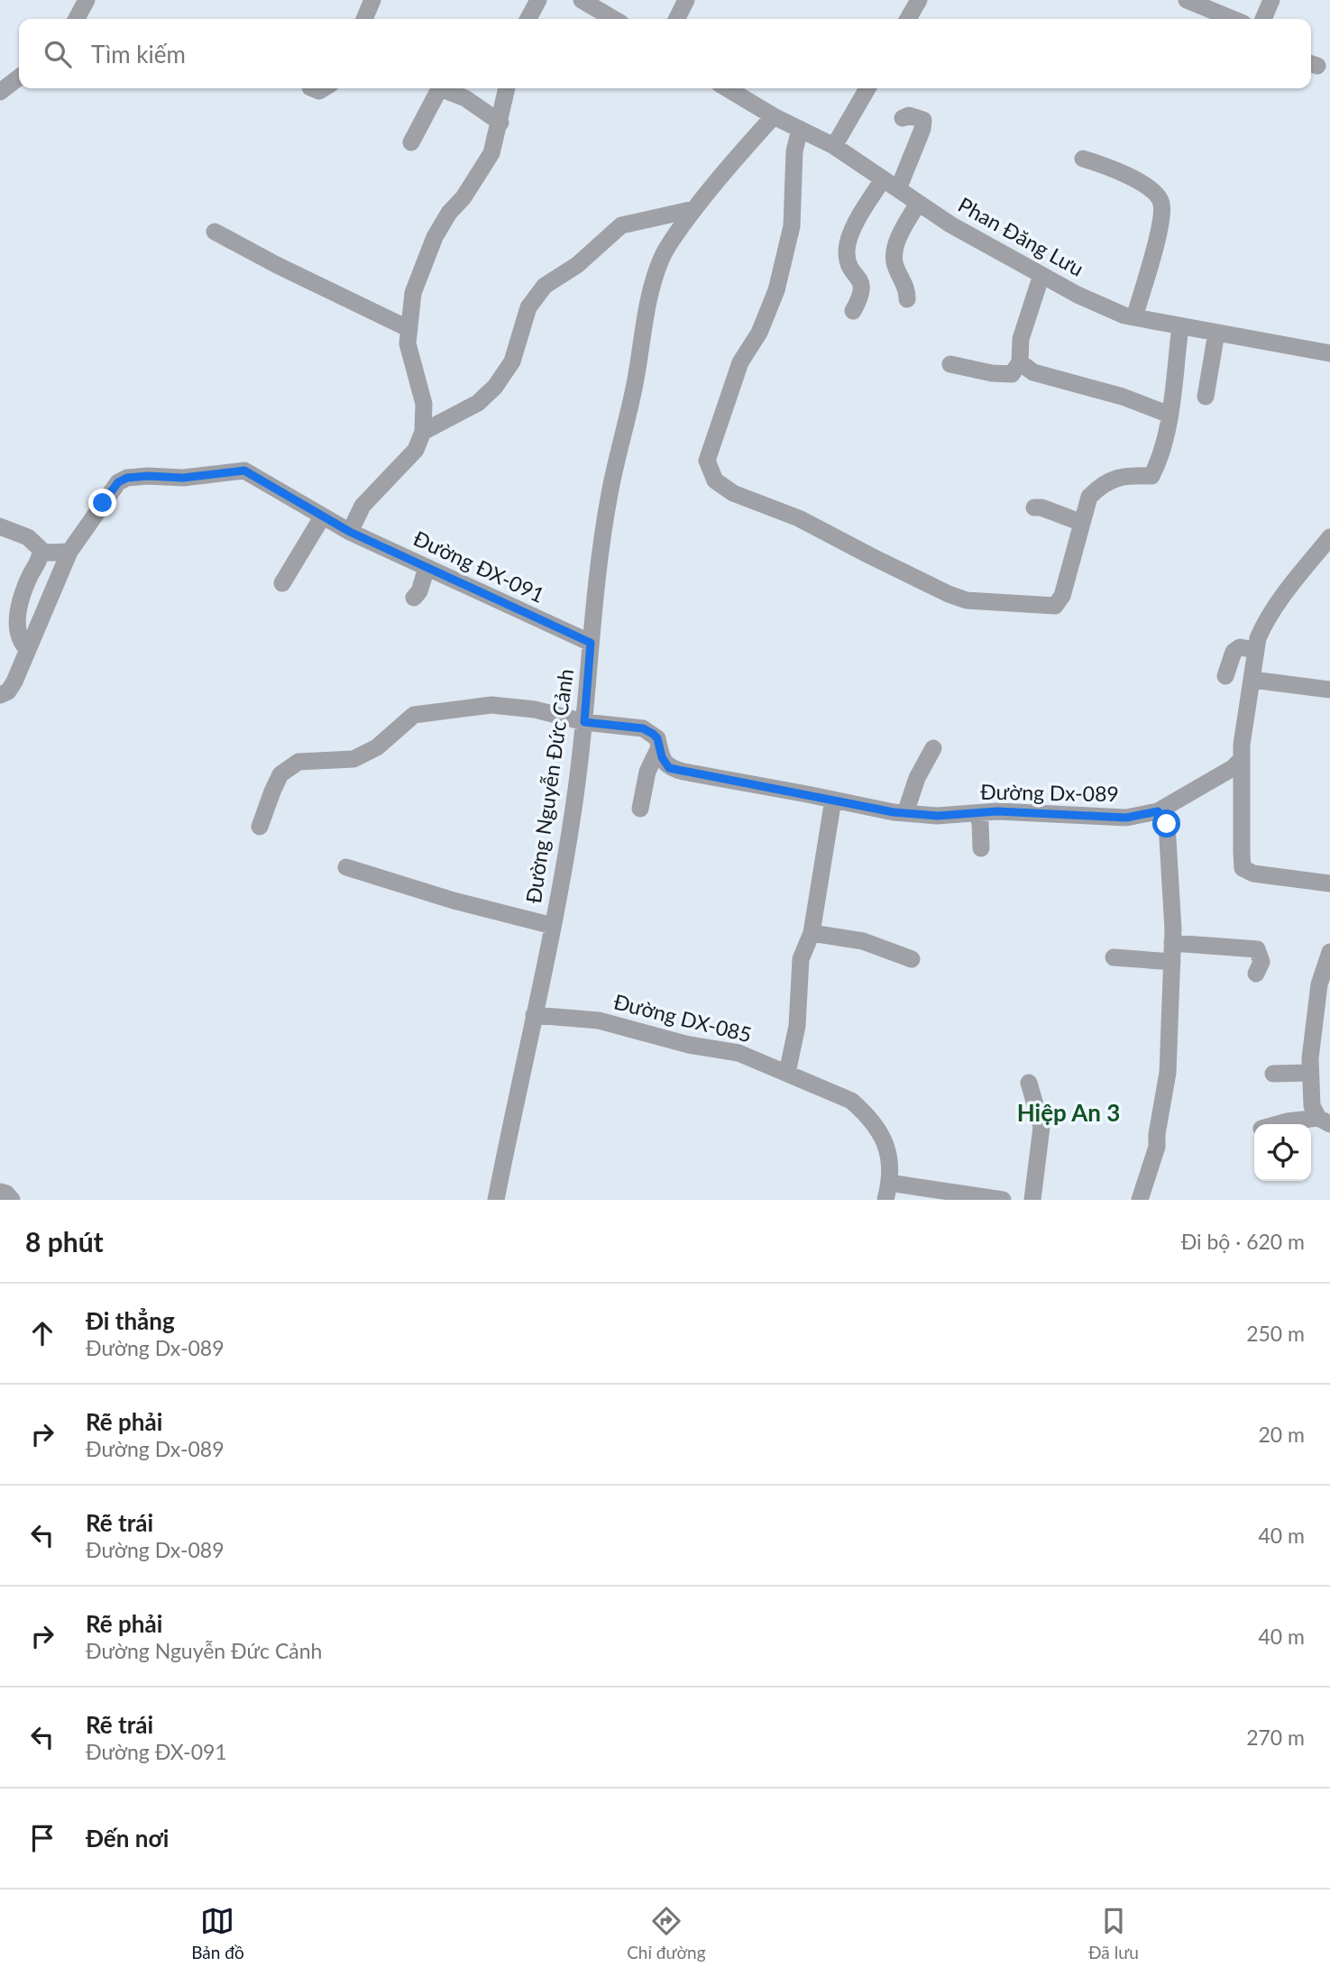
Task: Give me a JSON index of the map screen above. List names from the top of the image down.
{
  "streets": {
    "street": [
      "Phan Đăng Lưu",
      "Đường ĐX-091",
      "Đường Nguyễn Đức Cảnh",
      "Đường Dx-089",
      "Đường DX-085"
    ]
  },
  "crossings": [
    ["Phan Đăng Lưu", "Đường Nguyễn Đức Cảnh"],
    ["Đường ĐX-091", "Đường Nguyễn Đức Cảnh"],
    ["Đường Nguyễn Đức Cảnh", "Đường Dx-089"],
    ["Đường Nguyễn Đức Cảnh", "Đường DX-085"]
  ],
  "districts": ["Hiệp An 3"],
  "page": {
    "search": "Tìm kiếm",
    "heading": ["8 phút", "Đi bộ · 620 m"],
    "list": [
      ["Đi thẳng", "Đường Dx-089", "250 m"],
      ["Rẽ phải", "Đường Dx-089", "20 m"],
      ["Rẽ trái", "Đường Dx-089", "40 m"],
      ["Rẽ phải", "Đường Nguyễn Đức Cảnh", "40 m"],
      ["Rẽ trái", "Đường ĐX-091", "270 m"],
      "Đến nơi"
    ],
    "nav": ["Bản đồ", "Chỉ đường", "Đã lưu"]
  }
}
